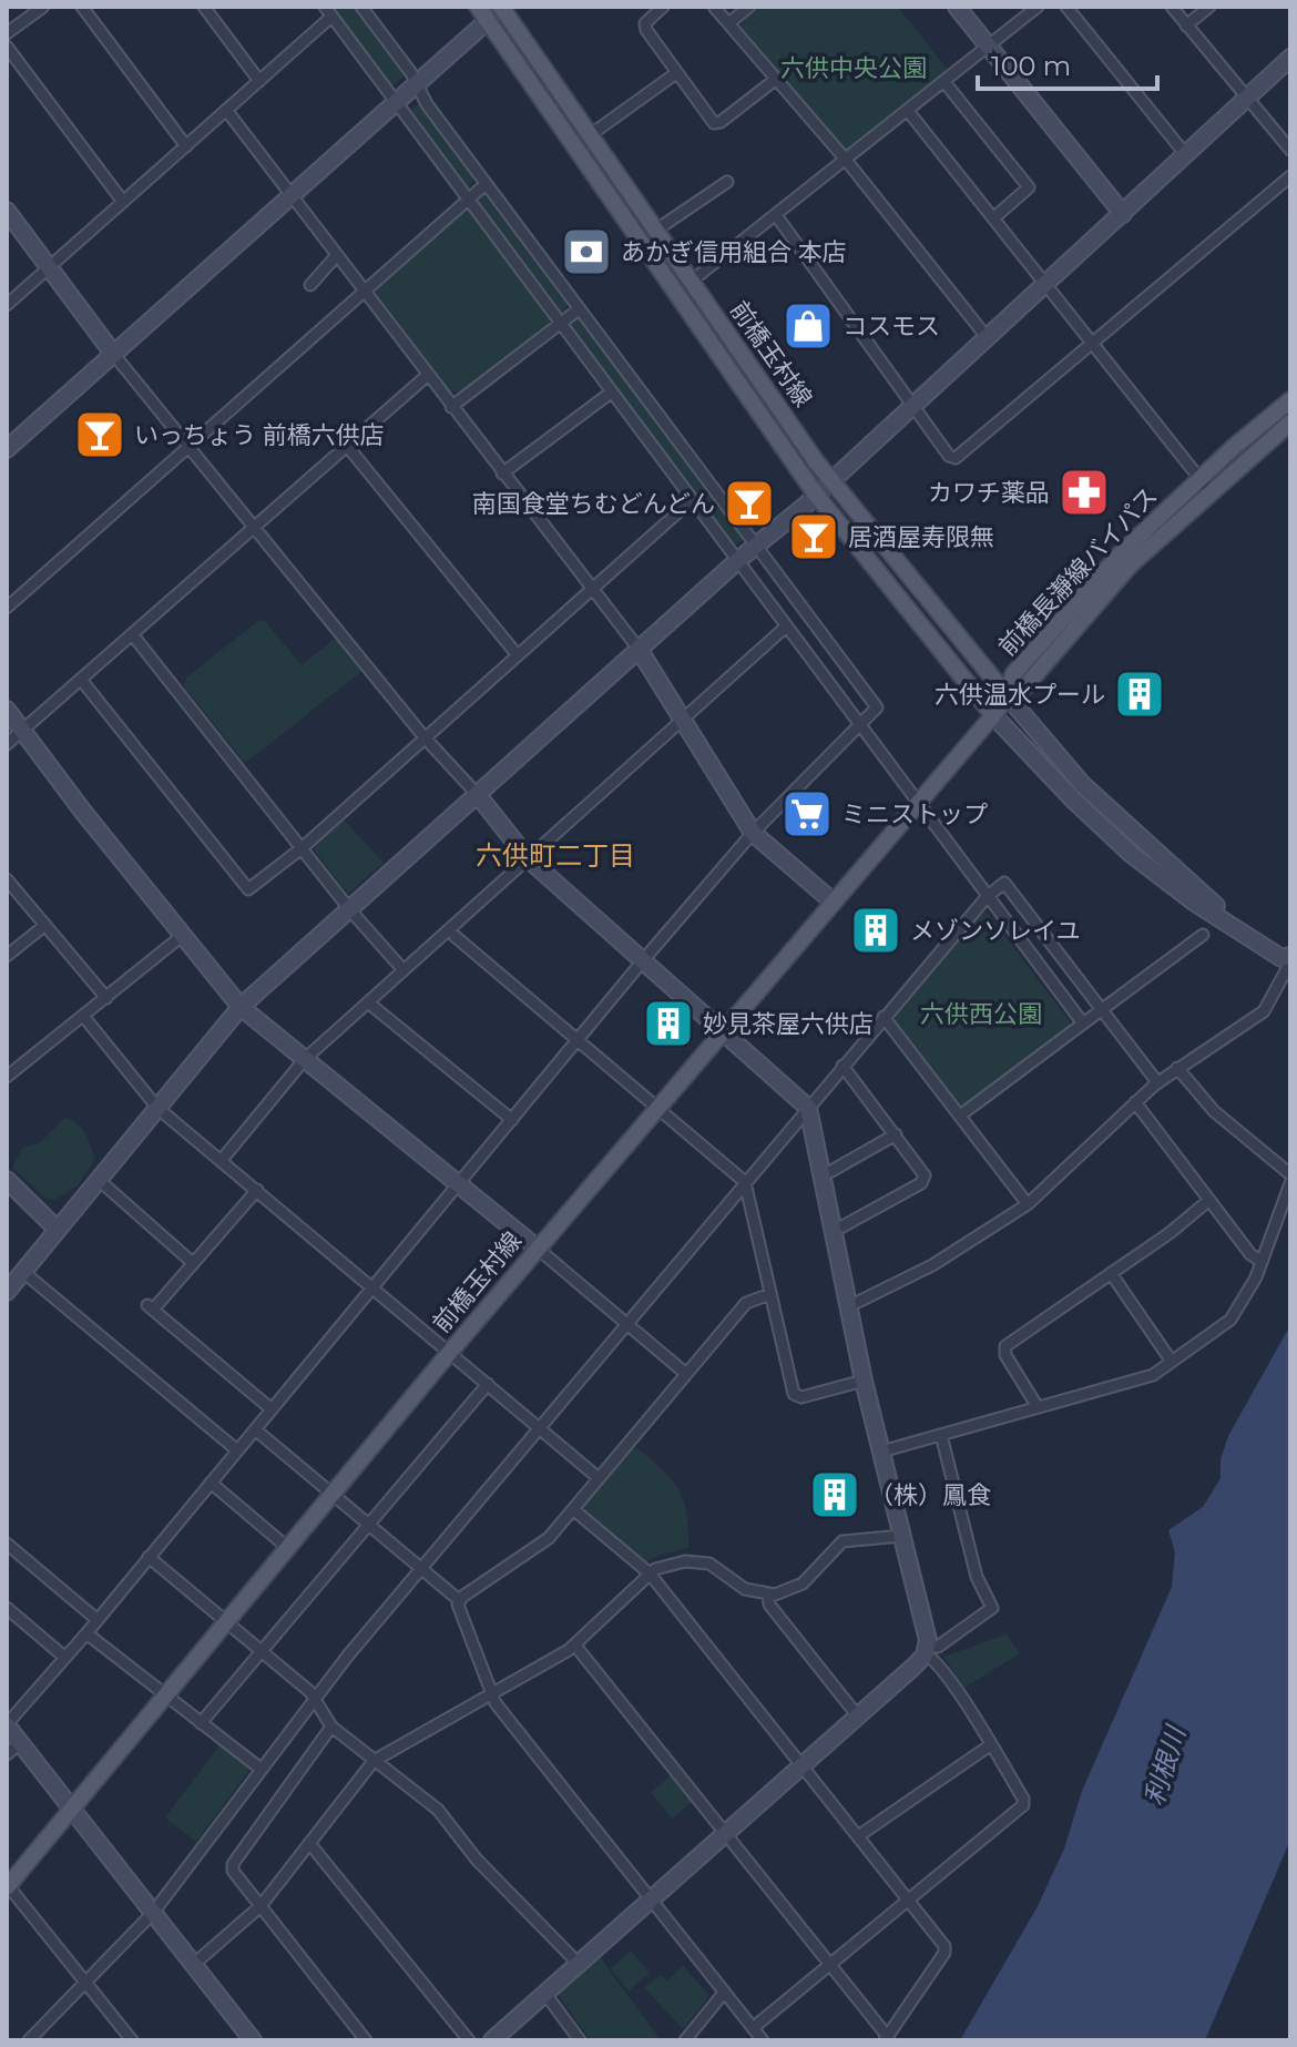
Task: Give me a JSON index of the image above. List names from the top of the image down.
{
  "streets": {
    "main road": ["前橋玉村線", "前橋長瀞線バイパス"]
  },
  "crossings": [
    ["前橋玉村線", "前橋長瀞線バイパス"]
  ],
  "districts": ["六供町二丁目"],
  "water": ["利根川"],
  "parks": ["六供中央公園", "六供西公園"],
  "places": {
    "bank": ["あかぎ信用組合 本店"],
    "shop": ["コスモス"],
    "bar": ["いっちょう 前橋六供店", "南国食堂ちむどんどん", "居酒屋寿限無"],
    "pharmacy": ["カワチ薬品"],
    "building": [
      "六供温水プール",
      "メゾンソレイユ",
      "妙見茶屋六供店",
      "（株）鳳食"
    ],
    "supermarket": ["ミニストップ"]
  },
  "scale_bar": "100 m"
}
